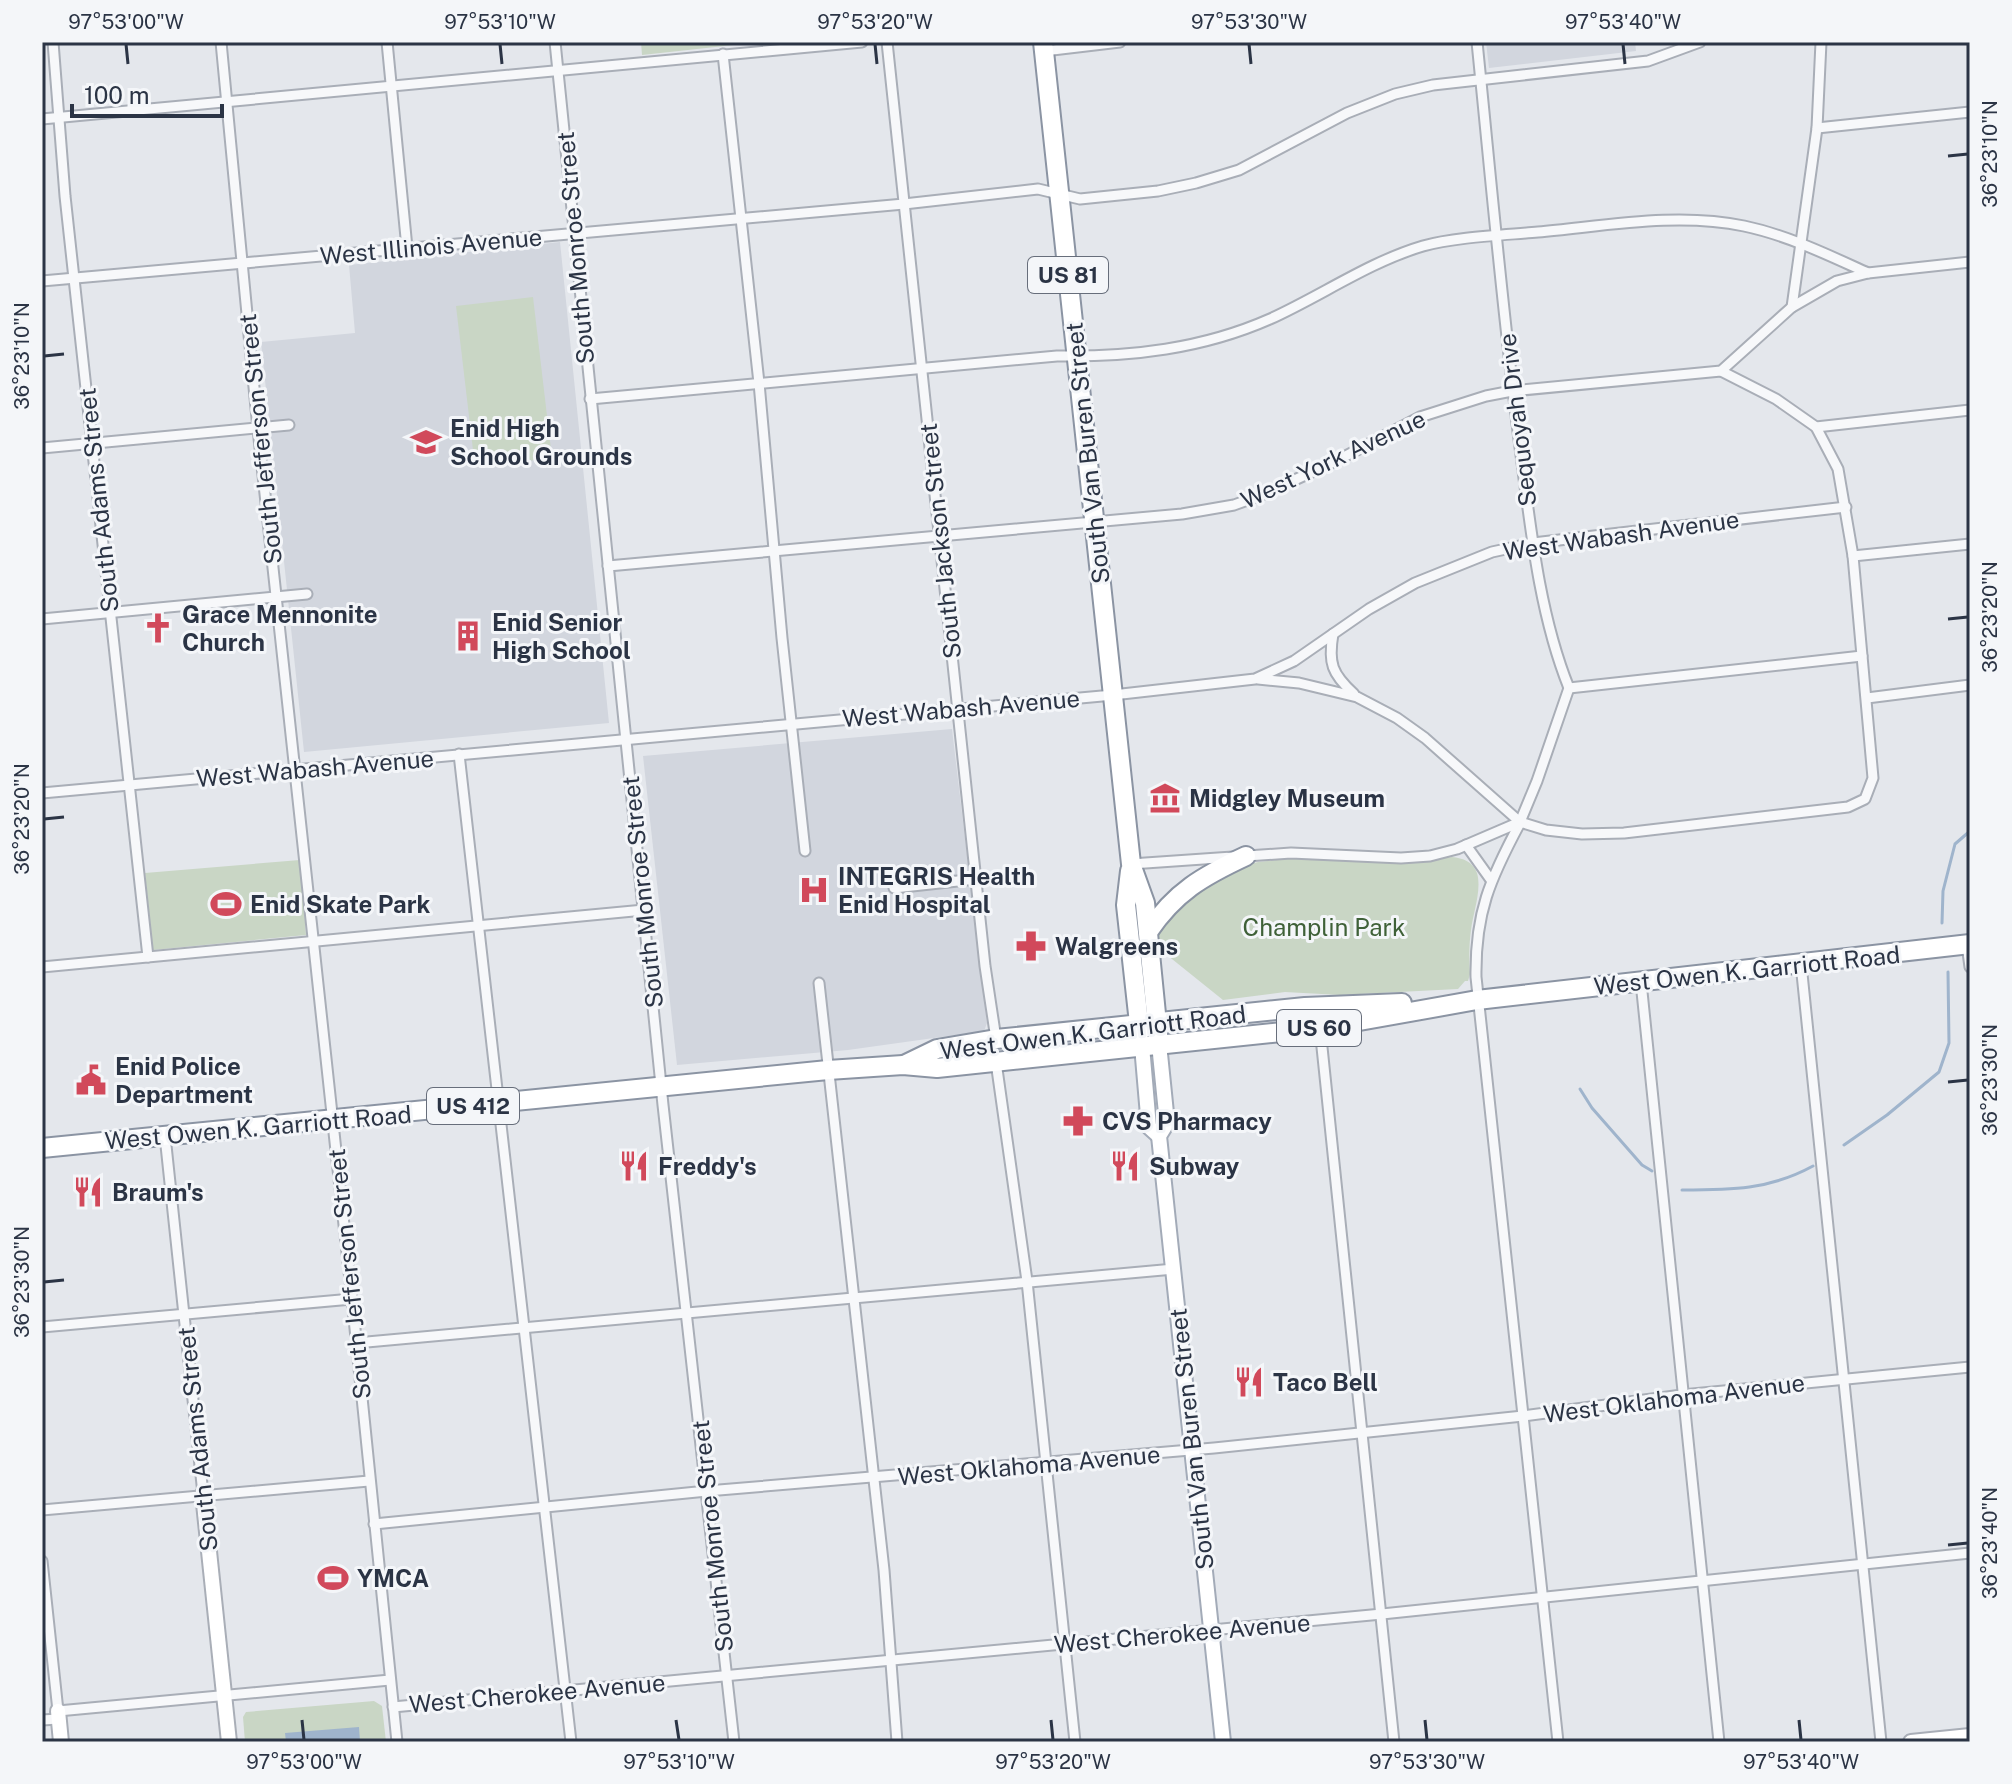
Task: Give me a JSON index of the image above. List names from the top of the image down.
{
  "streets": {
    "highway": [
      "US 81",
      "South Van Buren Street",
      "West Owen K. Garriott Road",
      "US 60",
      "US 412"
    ],
    "main road": ["South Adams Street"],
    "street": [
      "West Illinois Avenue",
      "South Monroe Street",
      "Sequoyah Drive",
      "South Jefferson Street",
      "West York Avenue",
      "West Wabash Avenue",
      "South Jackson Street",
      "West Oklahoma Avenue",
      "West Cherokee Avenue"
    ]
  },
  "crossings": [
    ["West Illinois Avenue", "South Monroe Street"],
    ["West Illinois Avenue", "Sequoyah Drive"],
    ["West Illinois Avenue", "South Jefferson Street"],
    ["West Illinois Avenue", "South Van Buren Street"],
    ["West Illinois Avenue", "South Adams Street"],
    ["West Illinois Avenue", "South Jackson Street"],
    ["South Monroe Street", "West York Avenue"],
    ["South Monroe Street", "West Wabash Avenue"],
    ["South Monroe Street", "West Owen K. Garriott Road"],
    ["South Monroe Street", "West Oklahoma Avenue"],
    ["South Monroe Street", "West Cherokee Avenue"],
    ["Sequoyah Drive", "West York Avenue"],
    ["Sequoyah Drive", "West Wabash Avenue"],
    ["South Jefferson Street", "West Wabash Avenue"],
    ["South Jefferson Street", "West Owen K. Garriott Road"],
    ["South Jefferson Street", "West Oklahoma Avenue"],
    ["South Jefferson Street", "West Cherokee Avenue"],
    ["South Van Buren Street", "West York Avenue"],
    ["South Van Buren Street", "West Wabash Avenue"],
    ["South Van Buren Street", "West Owen K. Garriott Road"],
    ["South Van Buren Street", "West Oklahoma Avenue"],
    ["South Van Buren Street", "West Cherokee Avenue"],
    ["West York Avenue", "South Jackson Street"],
    ["South Adams Street", "West Wabash Avenue"],
    ["South Adams Street", "West Owen K. Garriott Road"],
    ["South Adams Street", "West Cherokee Avenue"],
    ["West Wabash Avenue", "South Jackson Street"],
    ["South Jackson Street", "West Owen K. Garriott Road"]
  ],
  "parks": ["Champlin Park"],
  "places": {
    "school or university": ["Enid High School Grounds"],
    "church": ["Grace Mennonite Church"],
    "building": ["Enid Senior High School"],
    "museum": ["Midgley Museum"],
    "hospital": ["INTEGRIS Health Enid Hospital"],
    "sports": ["Enid Skate Park", "YMCA"],
    "pharmacy": ["Walgreens", "CVS Pharmacy"],
    "public building": ["Enid Police Department"],
    "restaurant": [
      "Freddy's",
      "Subway",
      "Braum's",
      "Taco Bell"
    ]
  },
  "scale_bar": "100 m",
  "coordinates": [
    "97°53'00\"W",
    "97°53'10\"W",
    "97°53'20\"W",
    "97°53'30\"W",
    "97°53'40\"W",
    "36°23'10\"N",
    "36°23'20\"N",
    "36°23'30\"N",
    "36°23'40\"N"
  ]
}
